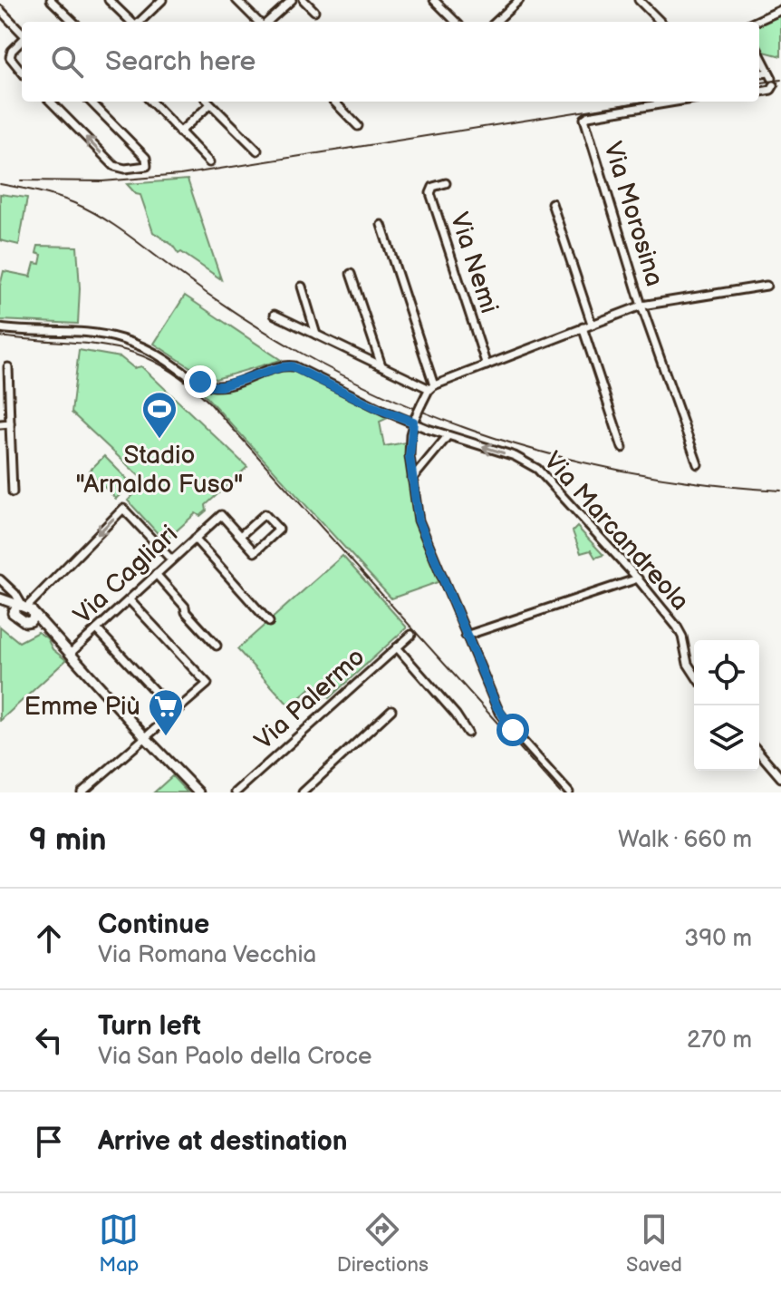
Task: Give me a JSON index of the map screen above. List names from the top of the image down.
{
  "streets": {
    "street": [
      "Via Morosina",
      "Via Nemi",
      "Via Marcandreola",
      "Via Cagliari",
      "Via Palermo"
    ]
  },
  "crossings": [
    ["Via Morosina", "Via Nemi"]
  ],
  "places": {
    "sports": ["Stadio \"Arnaldo Fuso\""],
    "supermarket": ["Emme Più"]
  },
  "page": {
    "search": "Search here",
    "heading": ["9 min", "Walk · 660 m"],
    "list": [
      ["Continue", "Via Romana Vecchia", "390 m"],
      ["Turn left", "Via San Paolo della Croce", "270 m"],
      "Arrive at destination"
    ],
    "nav": ["Map", "Directions", "Saved"]
  }
}
